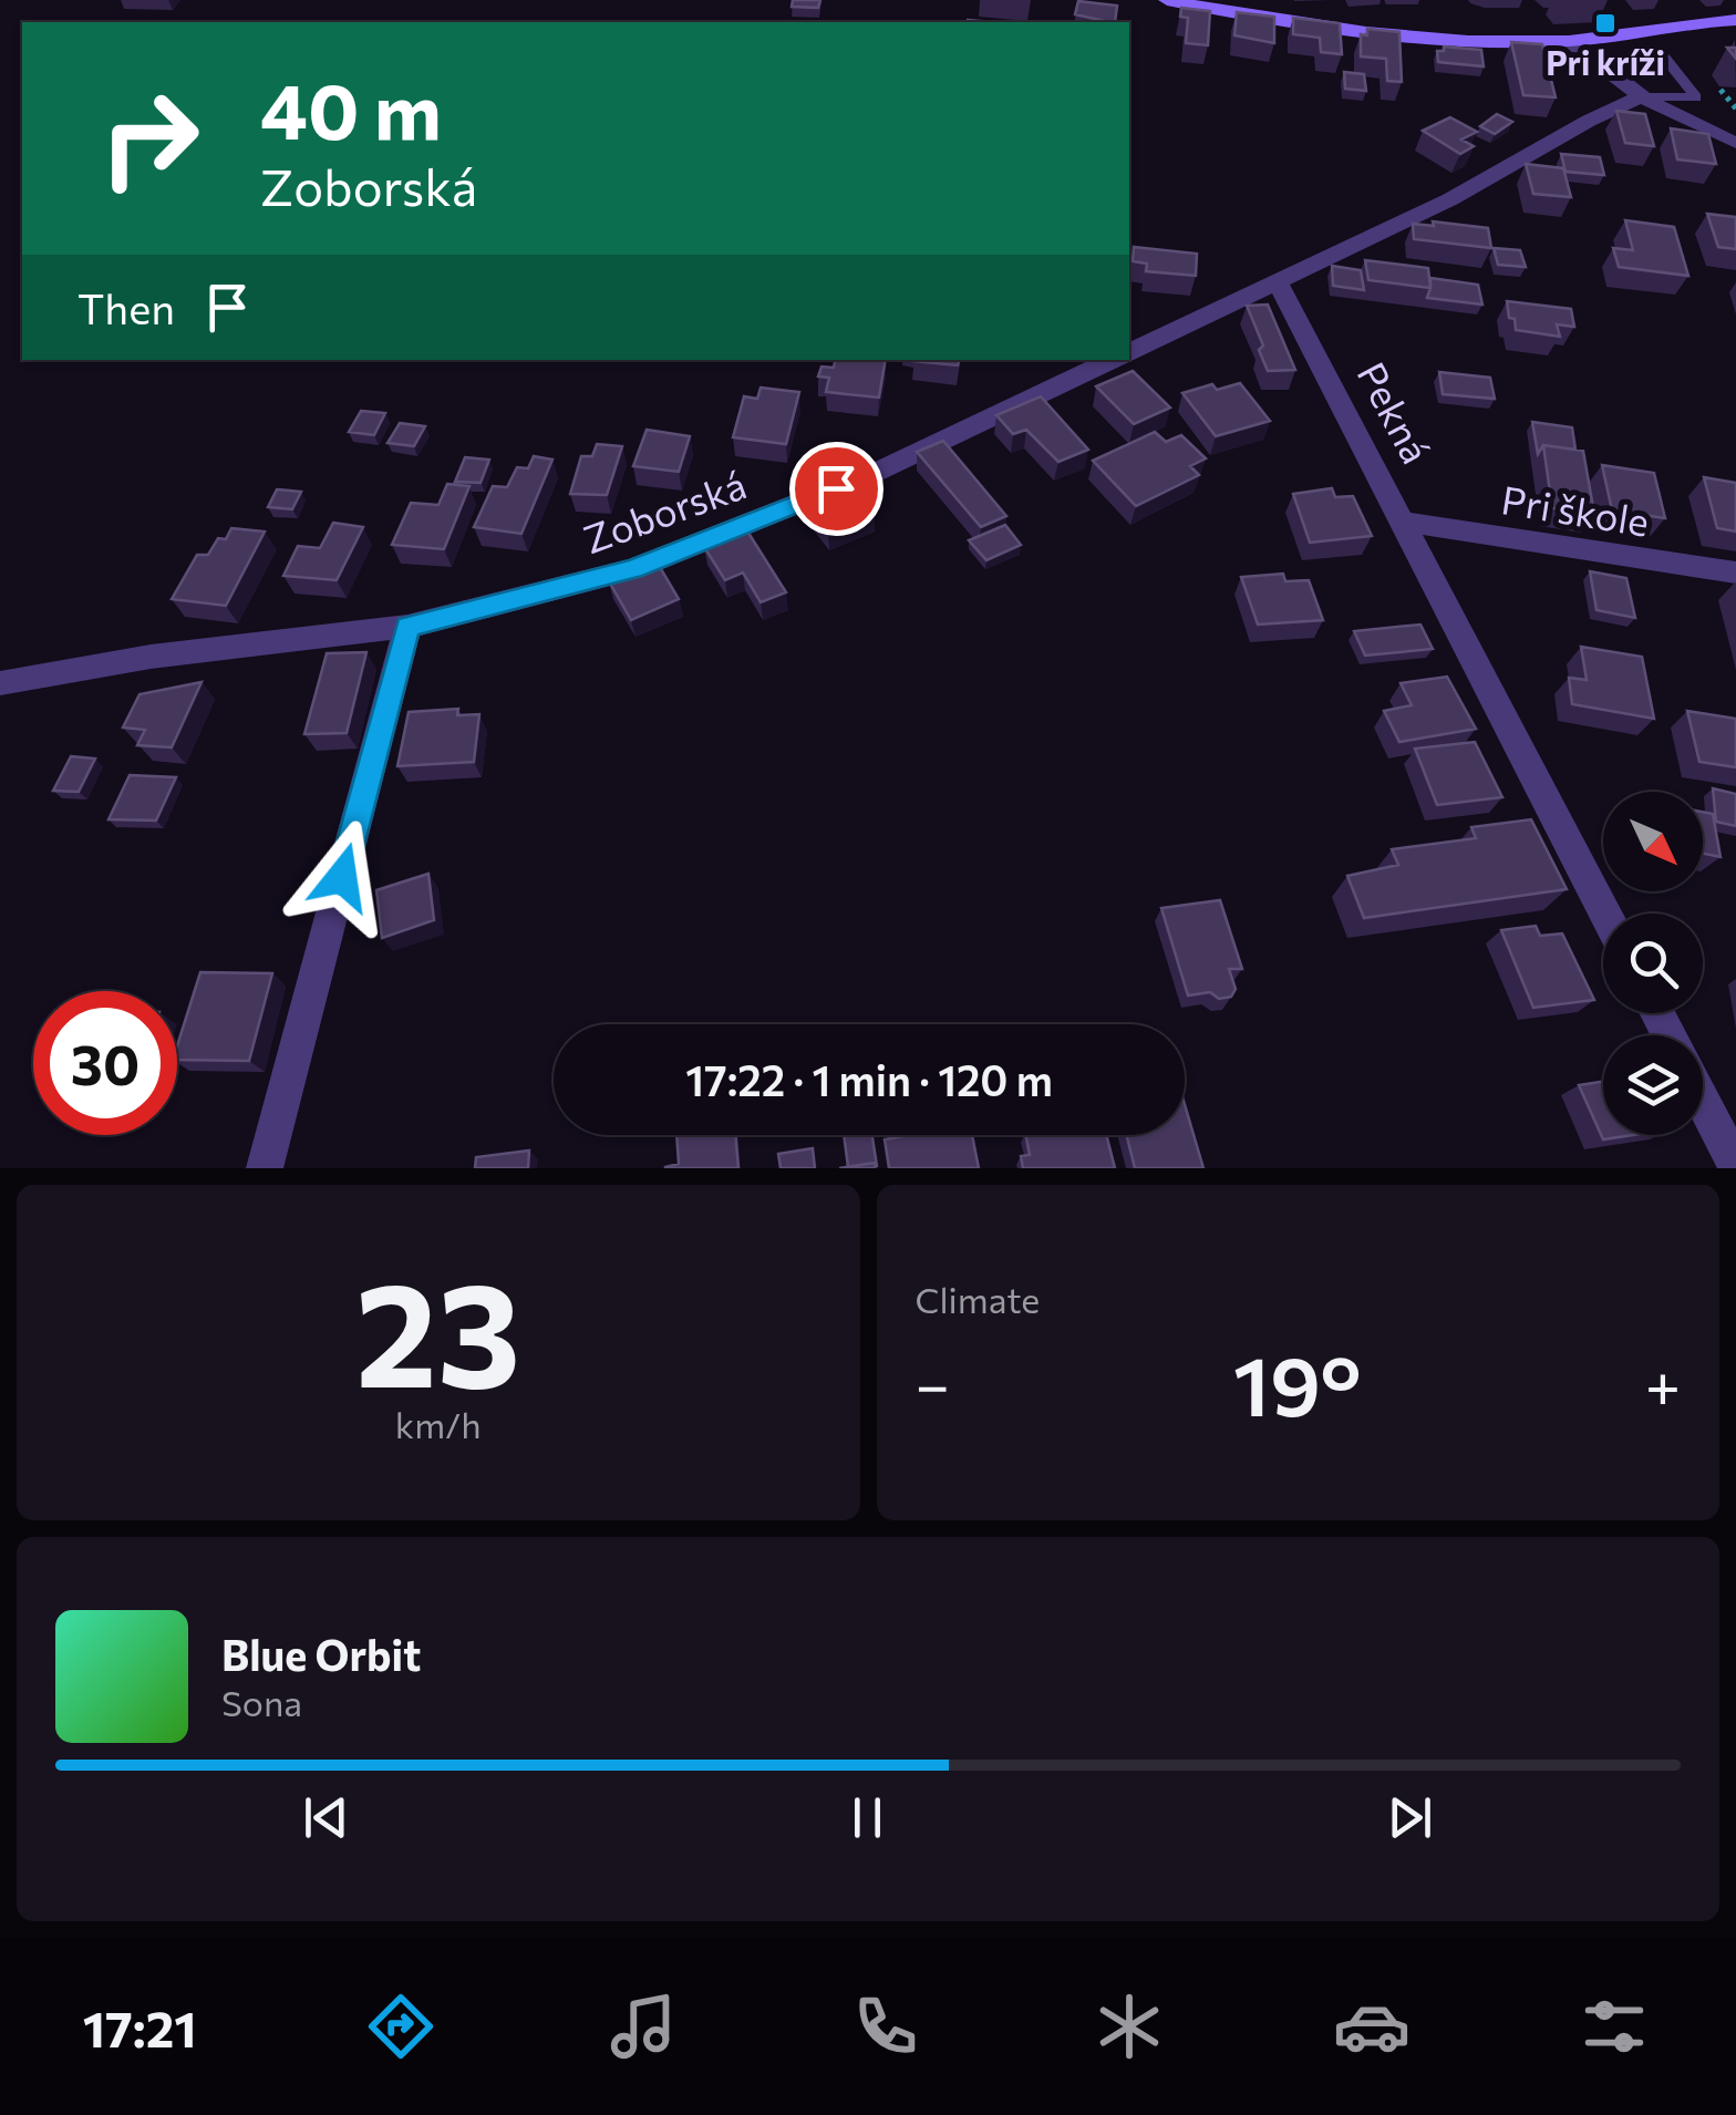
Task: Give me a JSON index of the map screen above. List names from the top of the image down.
{
  "streets": {
    "street": ["Pekná", "Pri škole", "Zoborská"]
  },
  "crossings": [
    ["Pekná", "Pri škole"]
  ],
  "places": {
    "transit": ["Pri kríži"]
  },
  "north": "bottom right",
  "page": {
    "turn": ["40 m", "Zoborská"],
    "then": "Then",
    "limit": "30",
    "trip": "17:22 · 1 min · 120 m",
    "tile": [
      ["23", "km/h"],
      "Climate"
    ],
    "heat": ["−", "19°", "+"],
    "song": ["Blue Orbit", "Sona"],
    "tabs": "17:21"
  }
}
